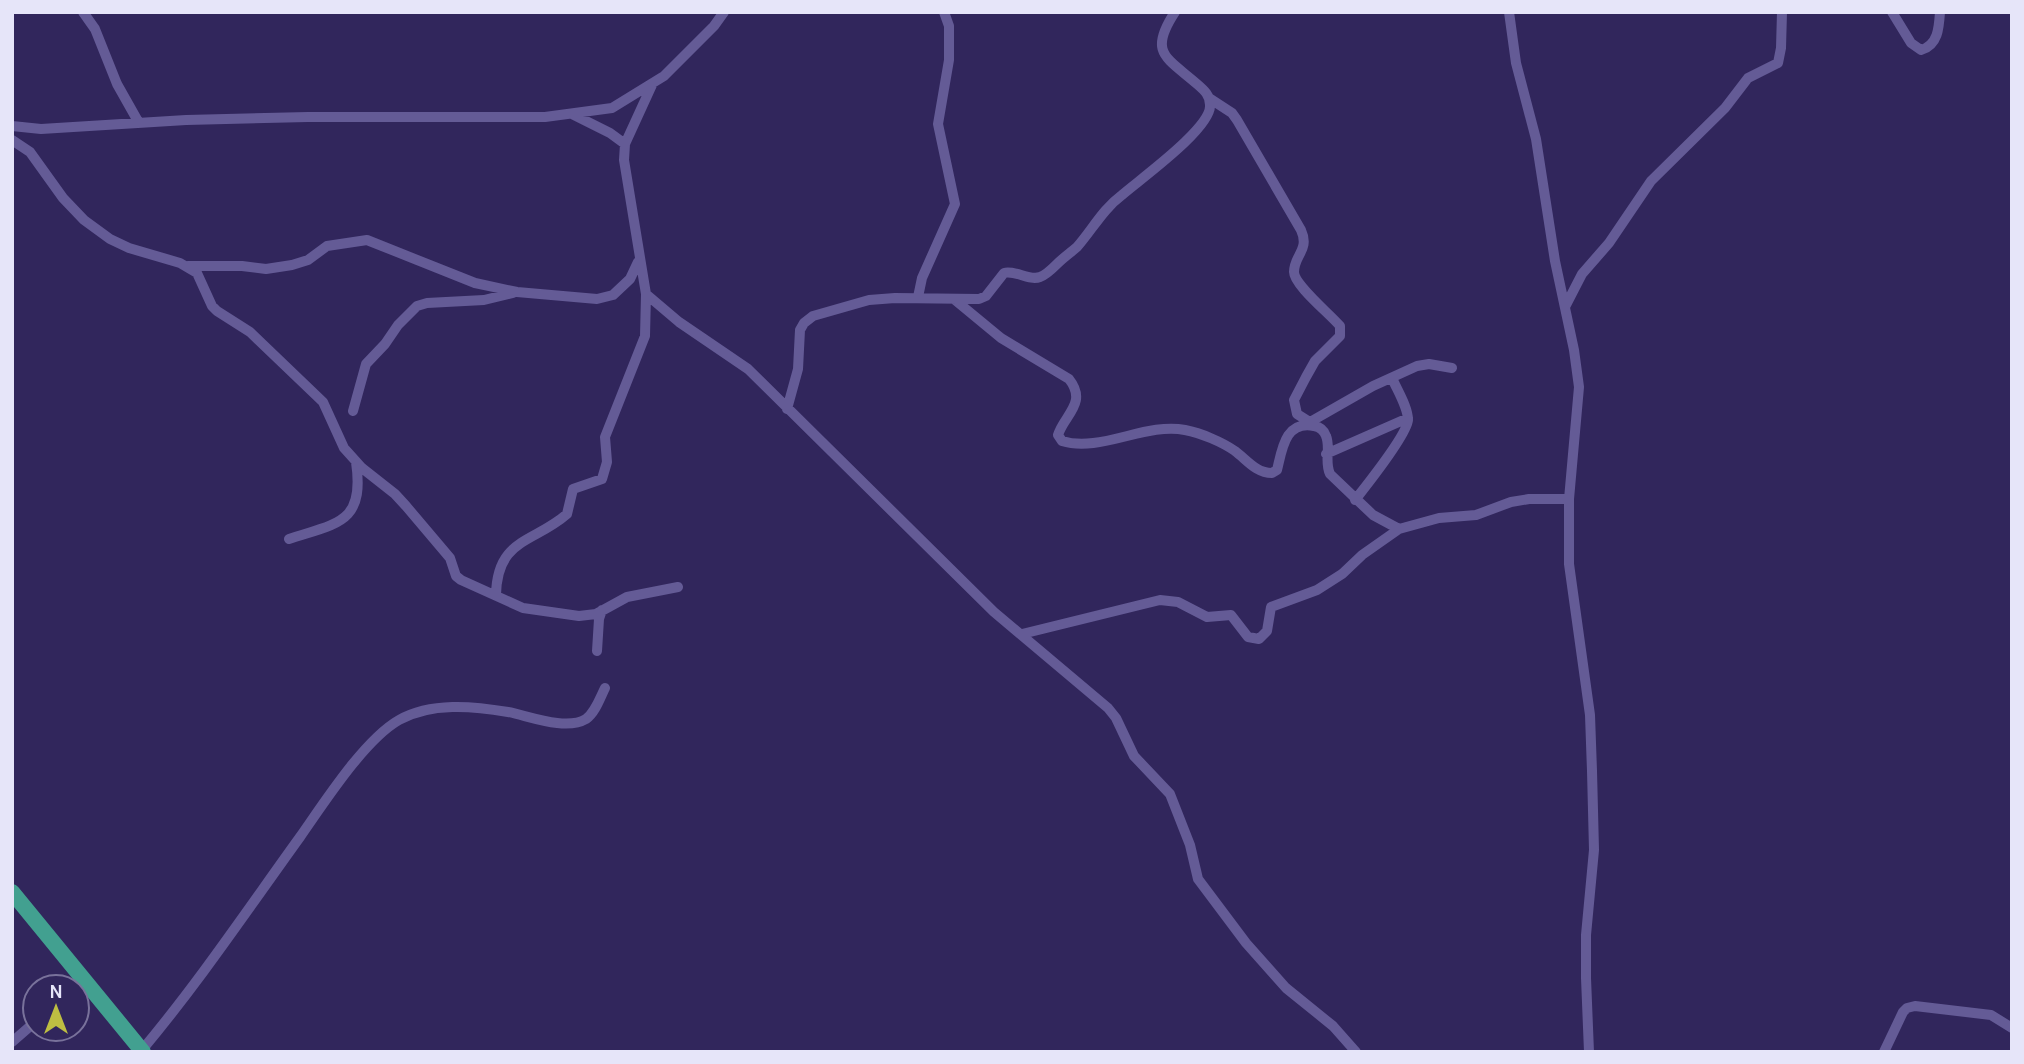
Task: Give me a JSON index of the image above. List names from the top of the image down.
{
  "north": "top"
}
